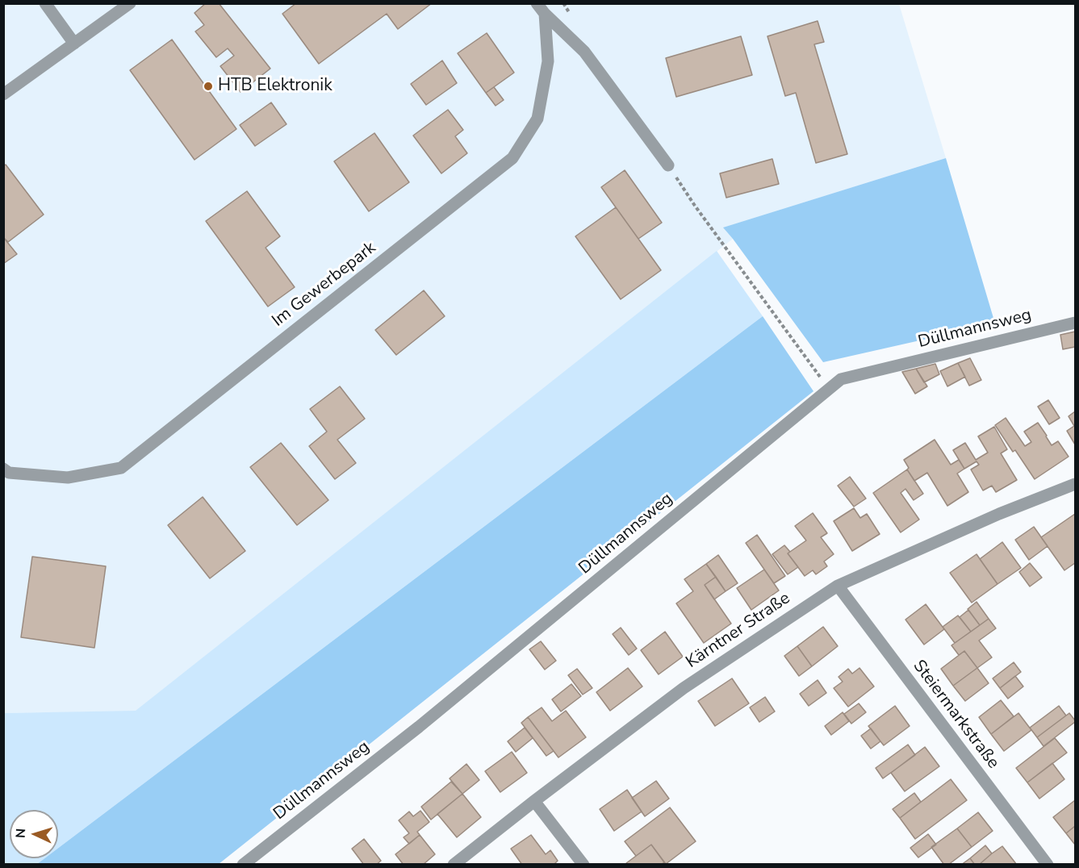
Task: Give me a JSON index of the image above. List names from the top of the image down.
{
  "streets": {
    "street": [
      "Im Gewerbepark",
      "Düllmannsweg",
      "Kärntner Straße",
      "Steiermarkstraße"
    ]
  },
  "crossings": [
    ["Kärntner Straße", "Steiermarkstraße"]
  ],
  "places": ["HTB Elektronik"],
  "north": "left"
}
